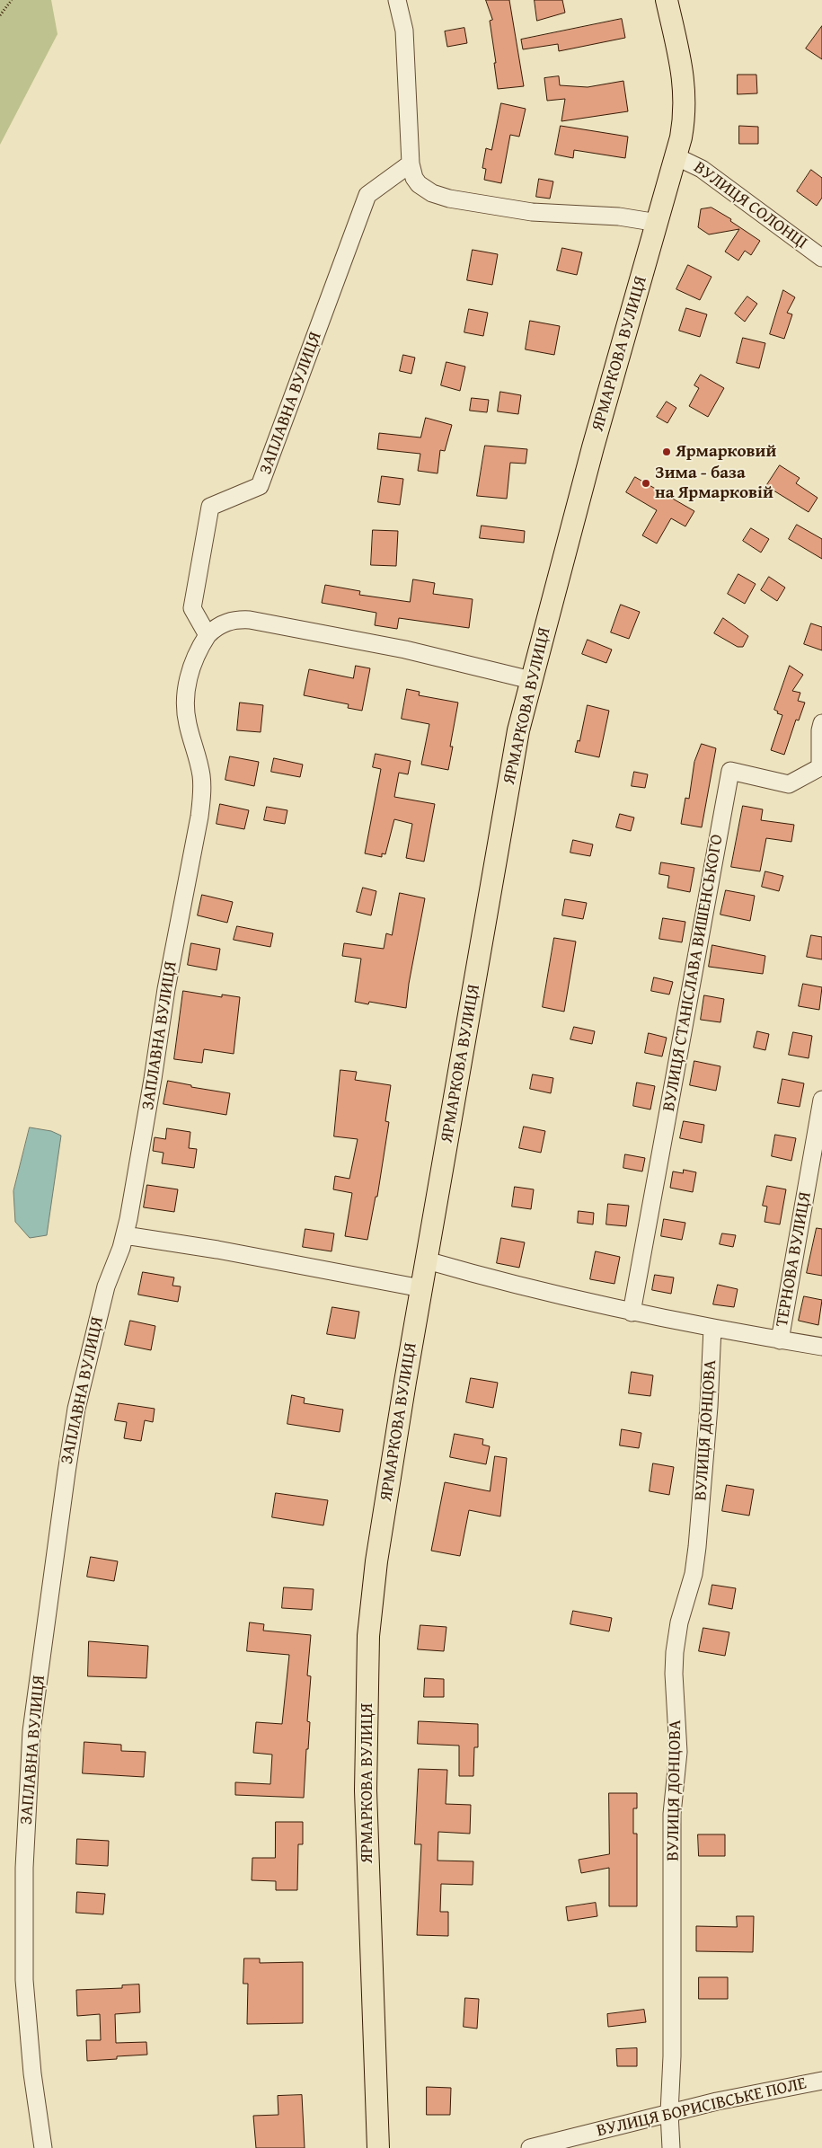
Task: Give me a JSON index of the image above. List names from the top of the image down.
{
  "streets": {
    "main road": ["ЯРМАРКОВА ВУЛИЦЯ"],
    "street": [
      "ВУЛИЦЯ СОЛОНЦІ",
      "ЗАПЛАВНА ВУЛИЦЯ",
      "ВУЛИЦЯ СТАНІСЛАВА ВИШЕНСЬКОГО",
      "ТЕРНОВА ВУЛИЦЯ",
      "ВУЛИЦЯ ДОНЦОВА",
      "ВУЛИЦЯ БОРИСІВСЬКЕ ПОЛЕ"
    ]
  },
  "crossings": [
    ["ВУЛИЦЯ СОЛОНЦІ", "ЯРМАРКОВА ВУЛИЦЯ"],
    ["ВУЛИЦЯ ДОНЦОВА", "ВУЛИЦЯ БОРИСІВСЬКЕ ПОЛЕ"]
  ],
  "places": ["Ярмарковий", "Зима - база на Ярмарковій"]
}
